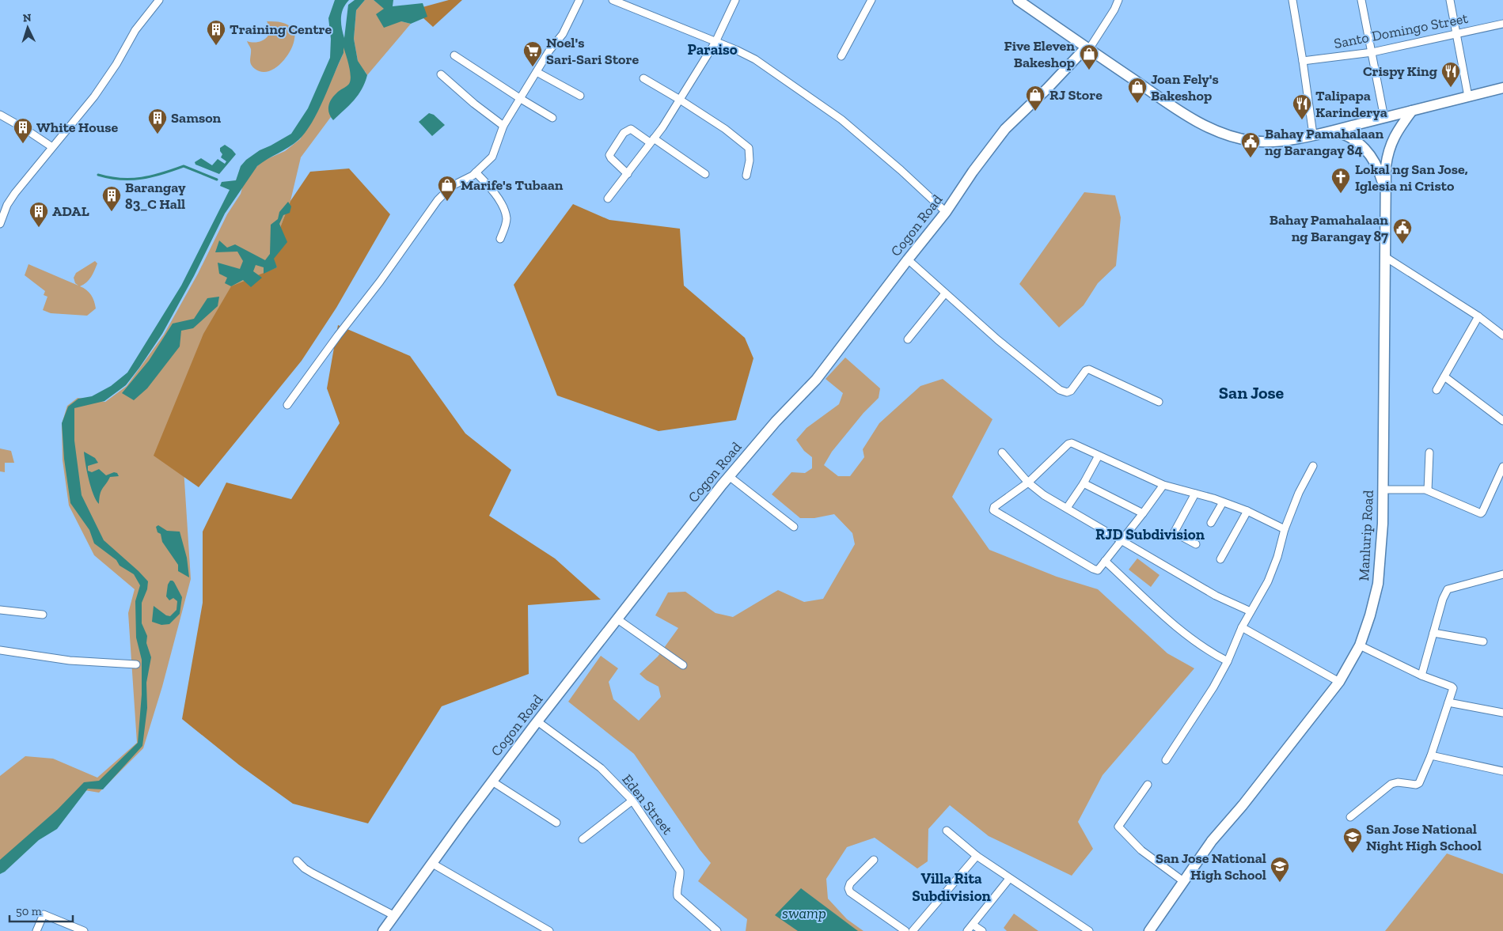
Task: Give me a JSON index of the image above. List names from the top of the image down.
{
  "streets": {
    "main road": ["Cogon Road", "Manlurip Road"],
    "street": ["Santo Domingo Street", "Eden Street"]
  },
  "crossings": [
    ["Cogon Road", "Eden Street"]
  ],
  "districts": [
    "Paraiso",
    "San Jose",
    "RJD Subdivision",
    "Villa Rita Subdivision"
  ],
  "water": ["swamp"],
  "places": {
    "building": [
      "Training Centre",
      "Samson",
      "White House",
      "Barangay 83_C Hall",
      "ADAL"
    ],
    "supermarket": ["Noel's Sari-Sari Store"],
    "shop": [
      "Five Eleven Bakeshop",
      "Joan Fely's Bakeshop",
      "RJ Store",
      "Marife's Tubaan"
    ],
    "restaurant": ["Crispy King", "Talipapa Karinderya"],
    "public building": ["Bahay Pamahalaan ng Barangay 84", "Bahay Pamahalaan ng Barangay 87"],
    "church": ["Lokal ng San Jose, Iglesia ni Cristo"],
    "school or university": ["San Jose National Night High School", "San Jose National High School"]
  },
  "scale_bar": "50 m",
  "north": "top"
}
